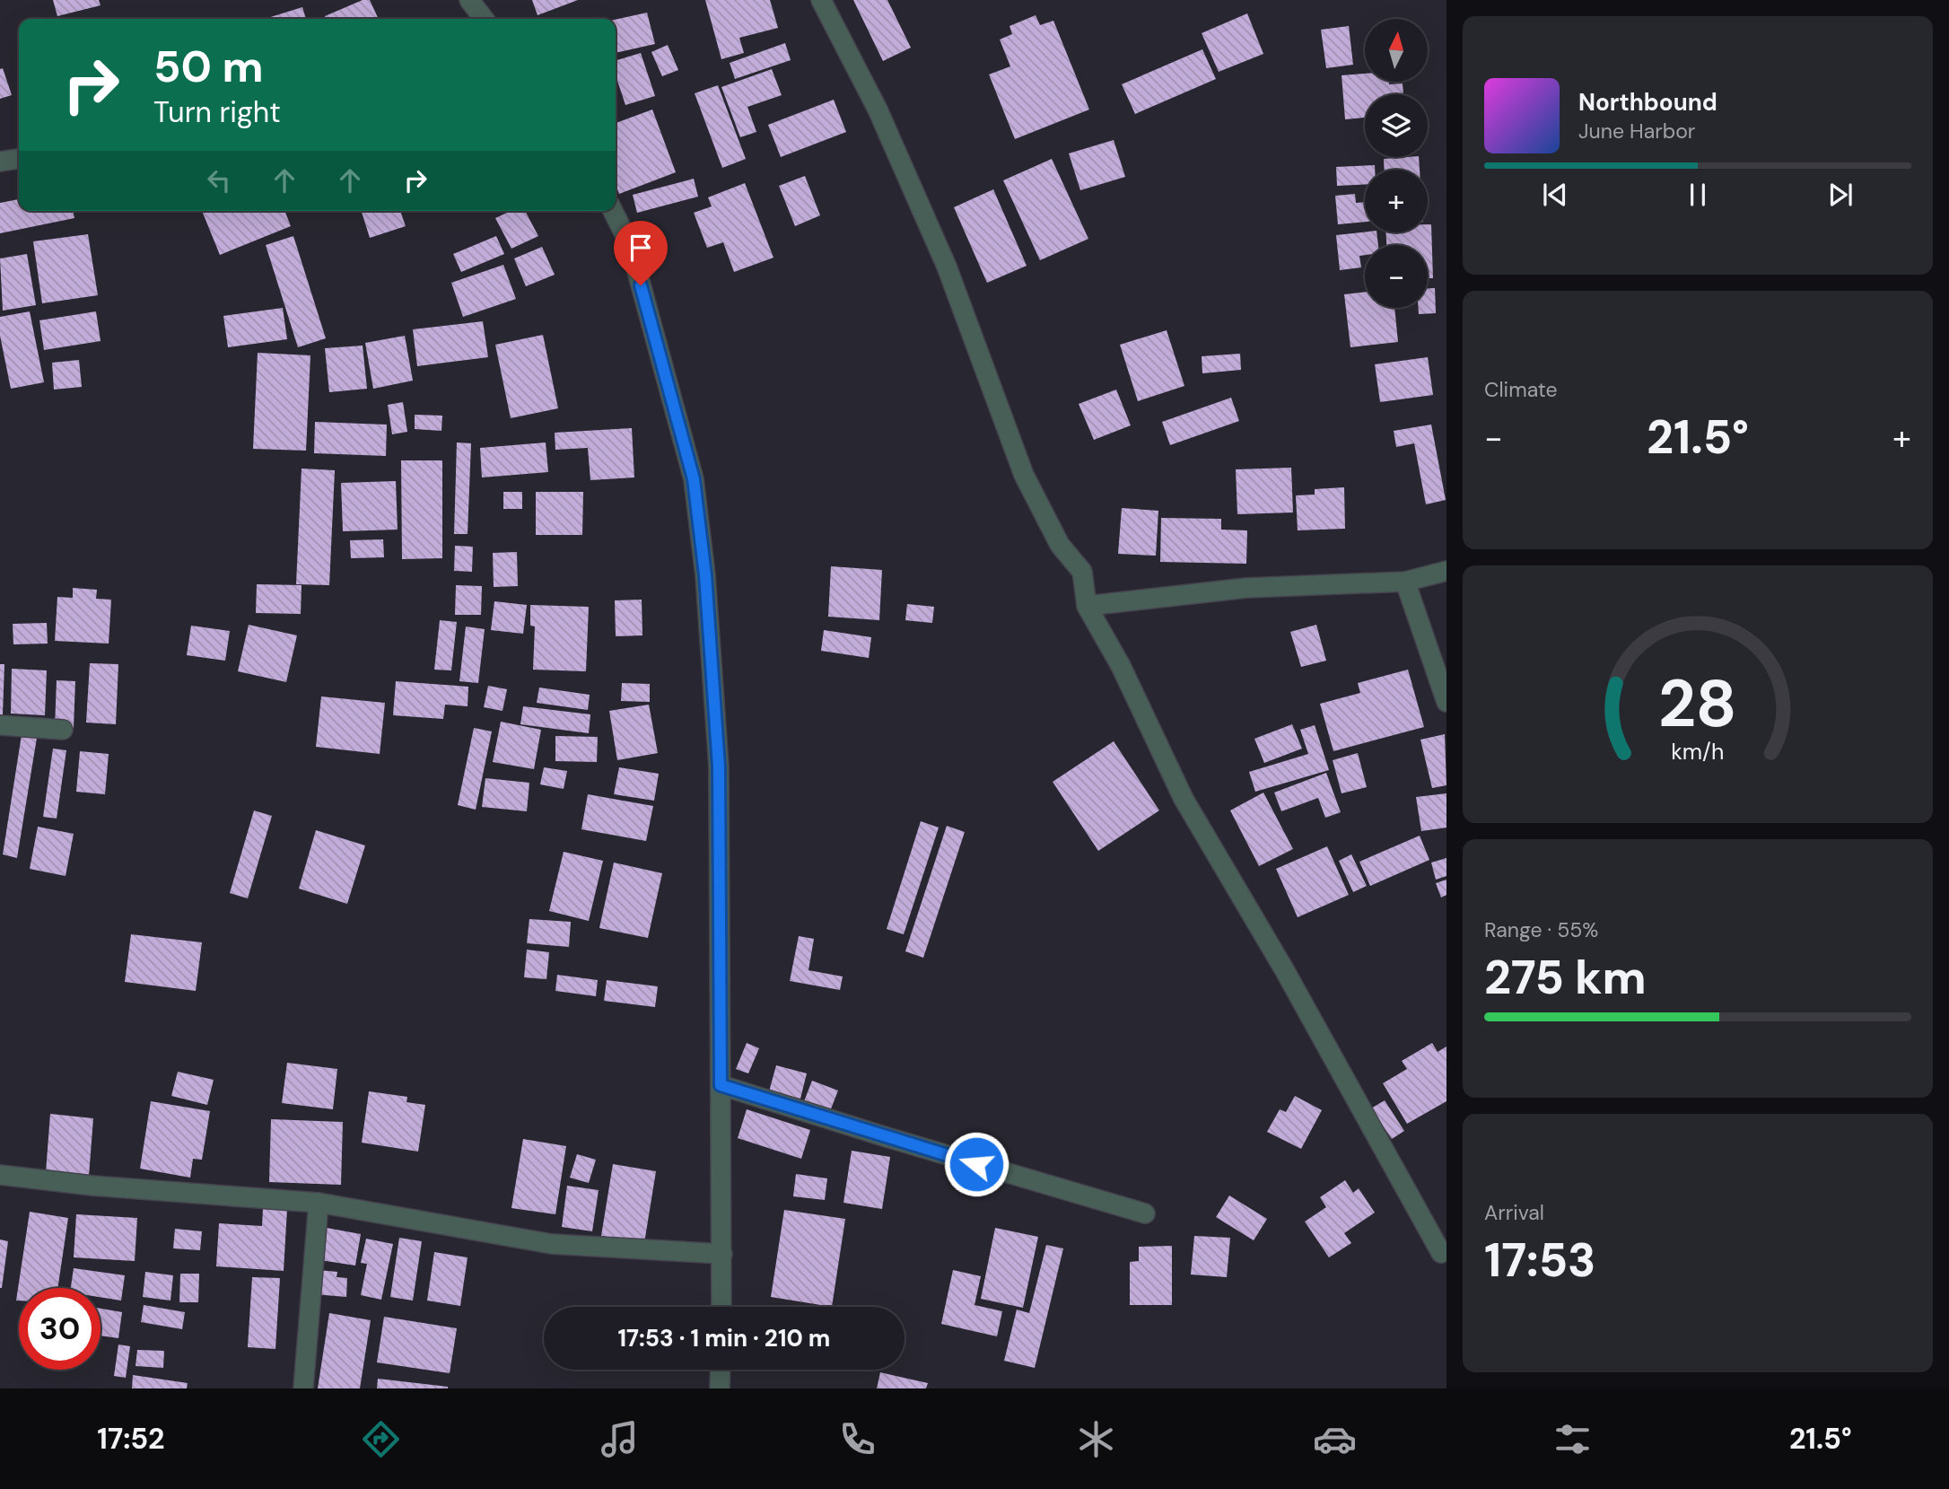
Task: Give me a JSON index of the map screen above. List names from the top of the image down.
{
  "north": "top",
  "page": {
    "map_buttons": ["+", "−"],
    "turn": ["50 m", "Turn right"],
    "song": ["Northbound", "June Harbor"],
    "tile": [
      "Climate",
      ["Range · 55%", "275 km"],
      ["Arrival", "17:53"]
    ],
    "heat": ["−", "21.5°", "+"],
    "limit": "30",
    "trip": "17:53 · 1 min · 210 m",
    "tabs": ["17:52", "21.5°"],
    "gauge": ["28", "km/h"]
  }
}
